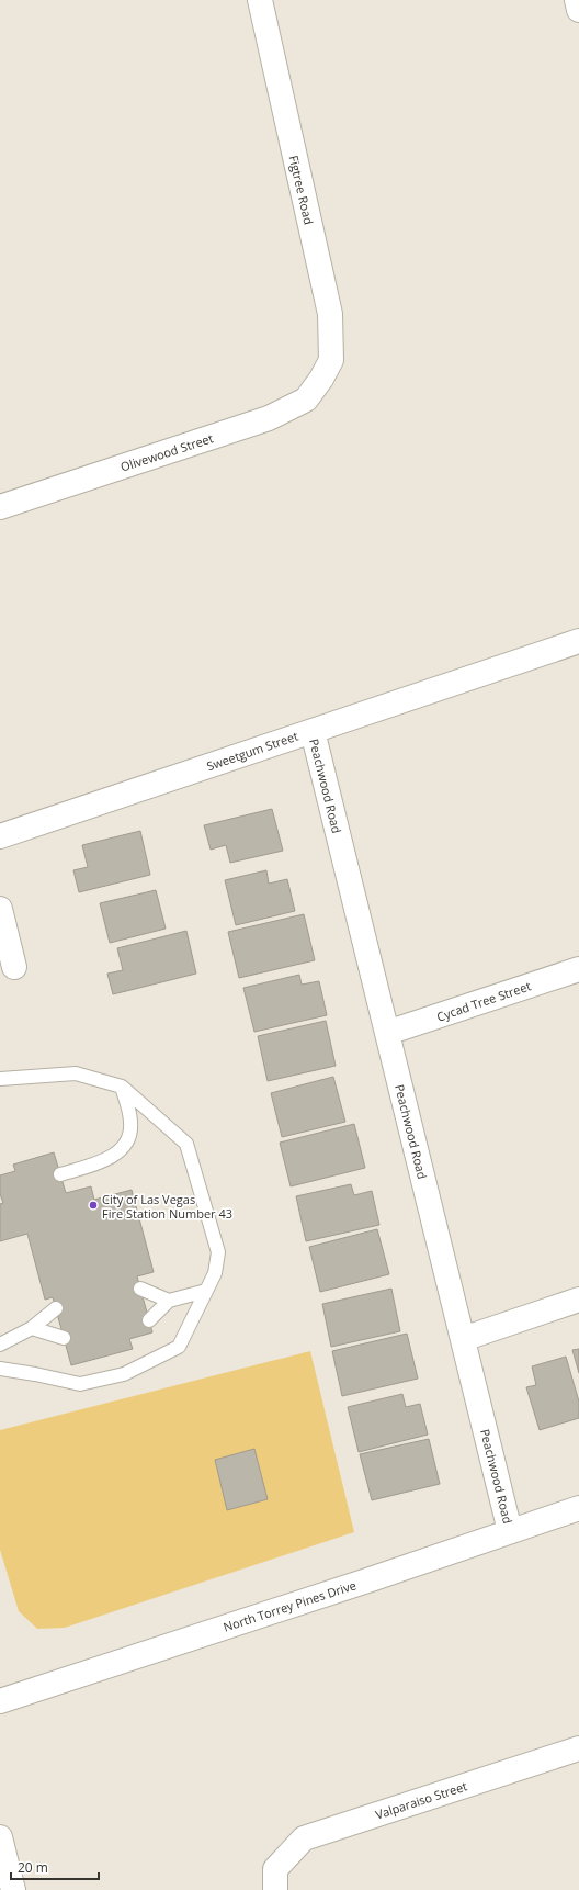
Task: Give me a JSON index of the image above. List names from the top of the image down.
{
  "streets": {
    "street": [
      "Figtree Road",
      "Olivewood Street",
      "Sweetgum Street",
      "Peachwood Road",
      "Cycad Tree Street",
      "North Torrey Pines Drive",
      "Valparaiso Street"
    ]
  },
  "crossings": [
    ["Figtree Road", "Olivewood Street"],
    ["Sweetgum Street", "Peachwood Road"],
    ["Peachwood Road", "Cycad Tree Street"],
    ["Peachwood Road", "North Torrey Pines Drive"]
  ],
  "places": ["City of Las Vegas Fire Station Number 43"],
  "scale_bar": "20 m"
}
